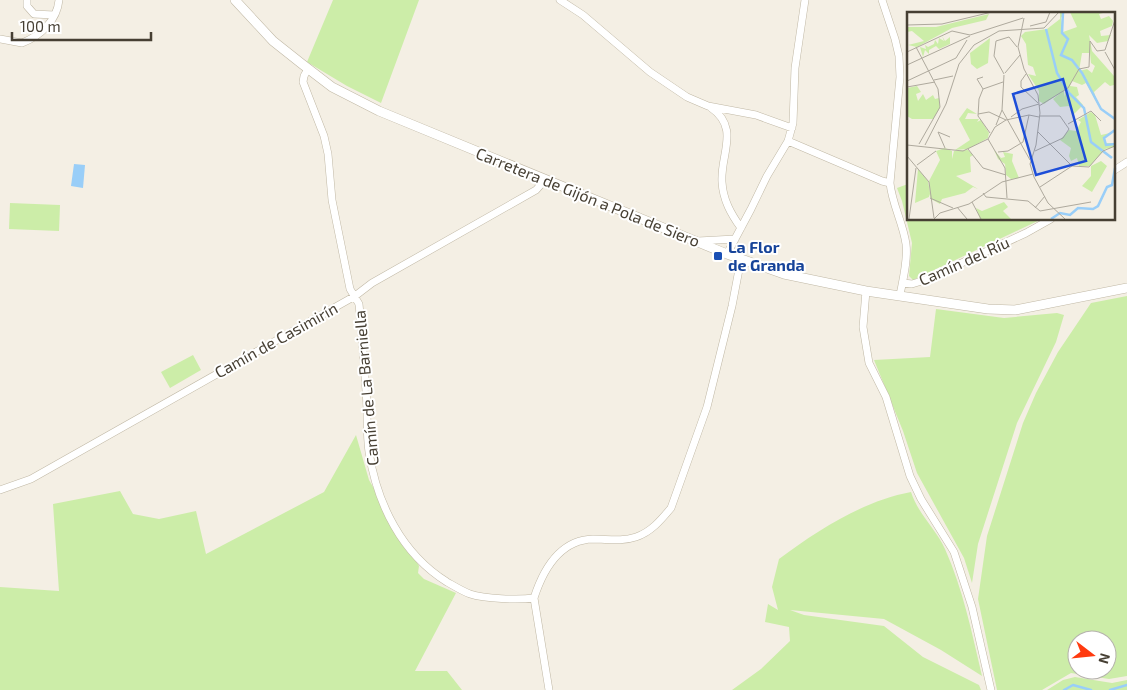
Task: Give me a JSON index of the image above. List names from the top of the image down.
{
  "streets": {
    "street": [
      "Carretera de Gijón a Pola de Siero",
      "Camín del Ríu",
      "Camín de Casimirín",
      "Camín de La Barniella"
    ]
  },
  "crossings": [
    ["Carretera de Gijón a Pola de Siero", "Camín de Casimirín"],
    ["Carretera de Gijón a Pola de Siero", "Camín de La Barniella"],
    ["Camín de Casimirín", "Camín de La Barniella"]
  ],
  "places": {
    "transit": ["La Flor de Granda"]
  },
  "scale_bar": "100 m",
  "north": "right"
}
